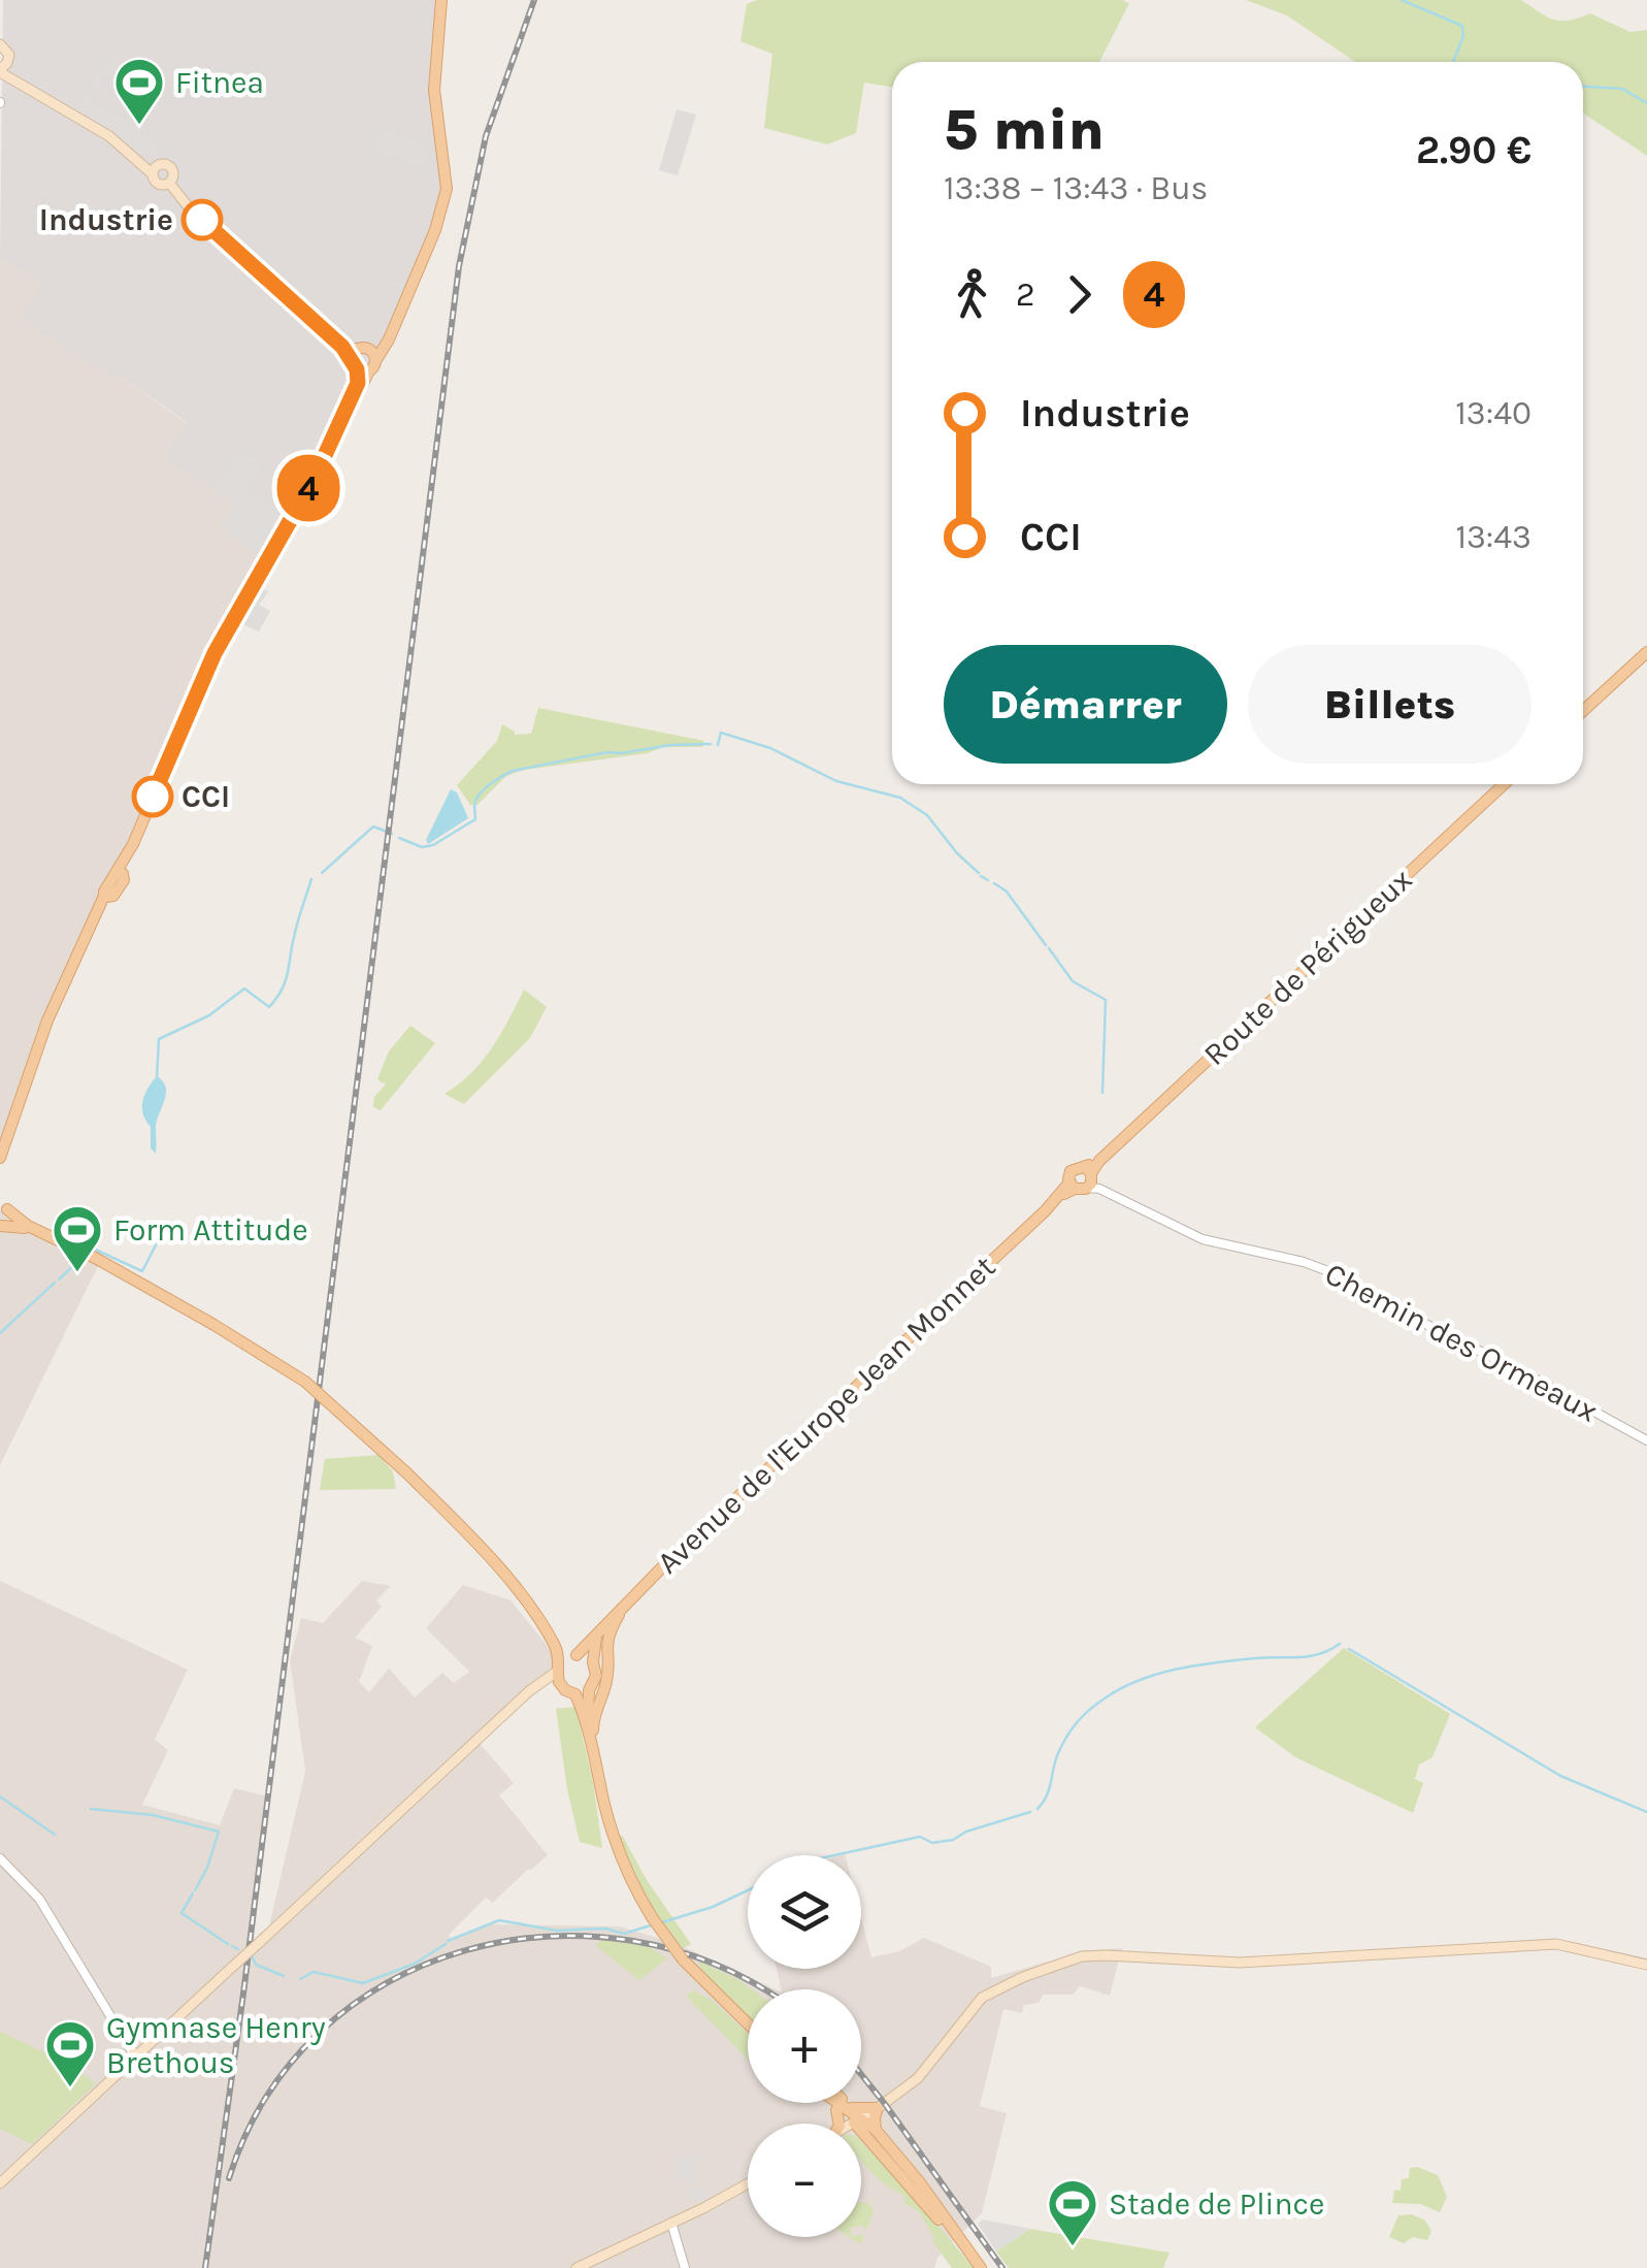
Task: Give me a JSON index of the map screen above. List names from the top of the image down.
{
  "streets": {
    "main road": ["Route de Périgueux", "Avenue de l'Europe Jean Monnet"],
    "street": ["Chemin des Ormeaux"]
  },
  "crossings": [
    ["Route de Périgueux", "Chemin des Ormeaux"],
    ["Route de Périgueux", "Avenue de l'Europe Jean Monnet"]
  ],
  "places": {
    "sports": [
      "Fitnea",
      "Form Attitude",
      "Gymnase Henry Brethous",
      "Stade de Plince"
    ],
    "other": ["Industrie", "CCI"]
  },
  "lines": ["bus line 4"],
  "page": {
    "on_map": "4",
    "heading": ["5 min", "13:38 – 13:43 · Bus", "2.90 €"],
    "legs": ["2", "4"],
    "list": [
      {
        "name": "Industrie",
        "value": "13:40"
      },
      {
        "name": "CCI",
        "value": "13:43"
      }
    ],
    "buttons": ["Démarrer", "Billets"],
    "map_buttons": ["+", "−"]
  }
}
